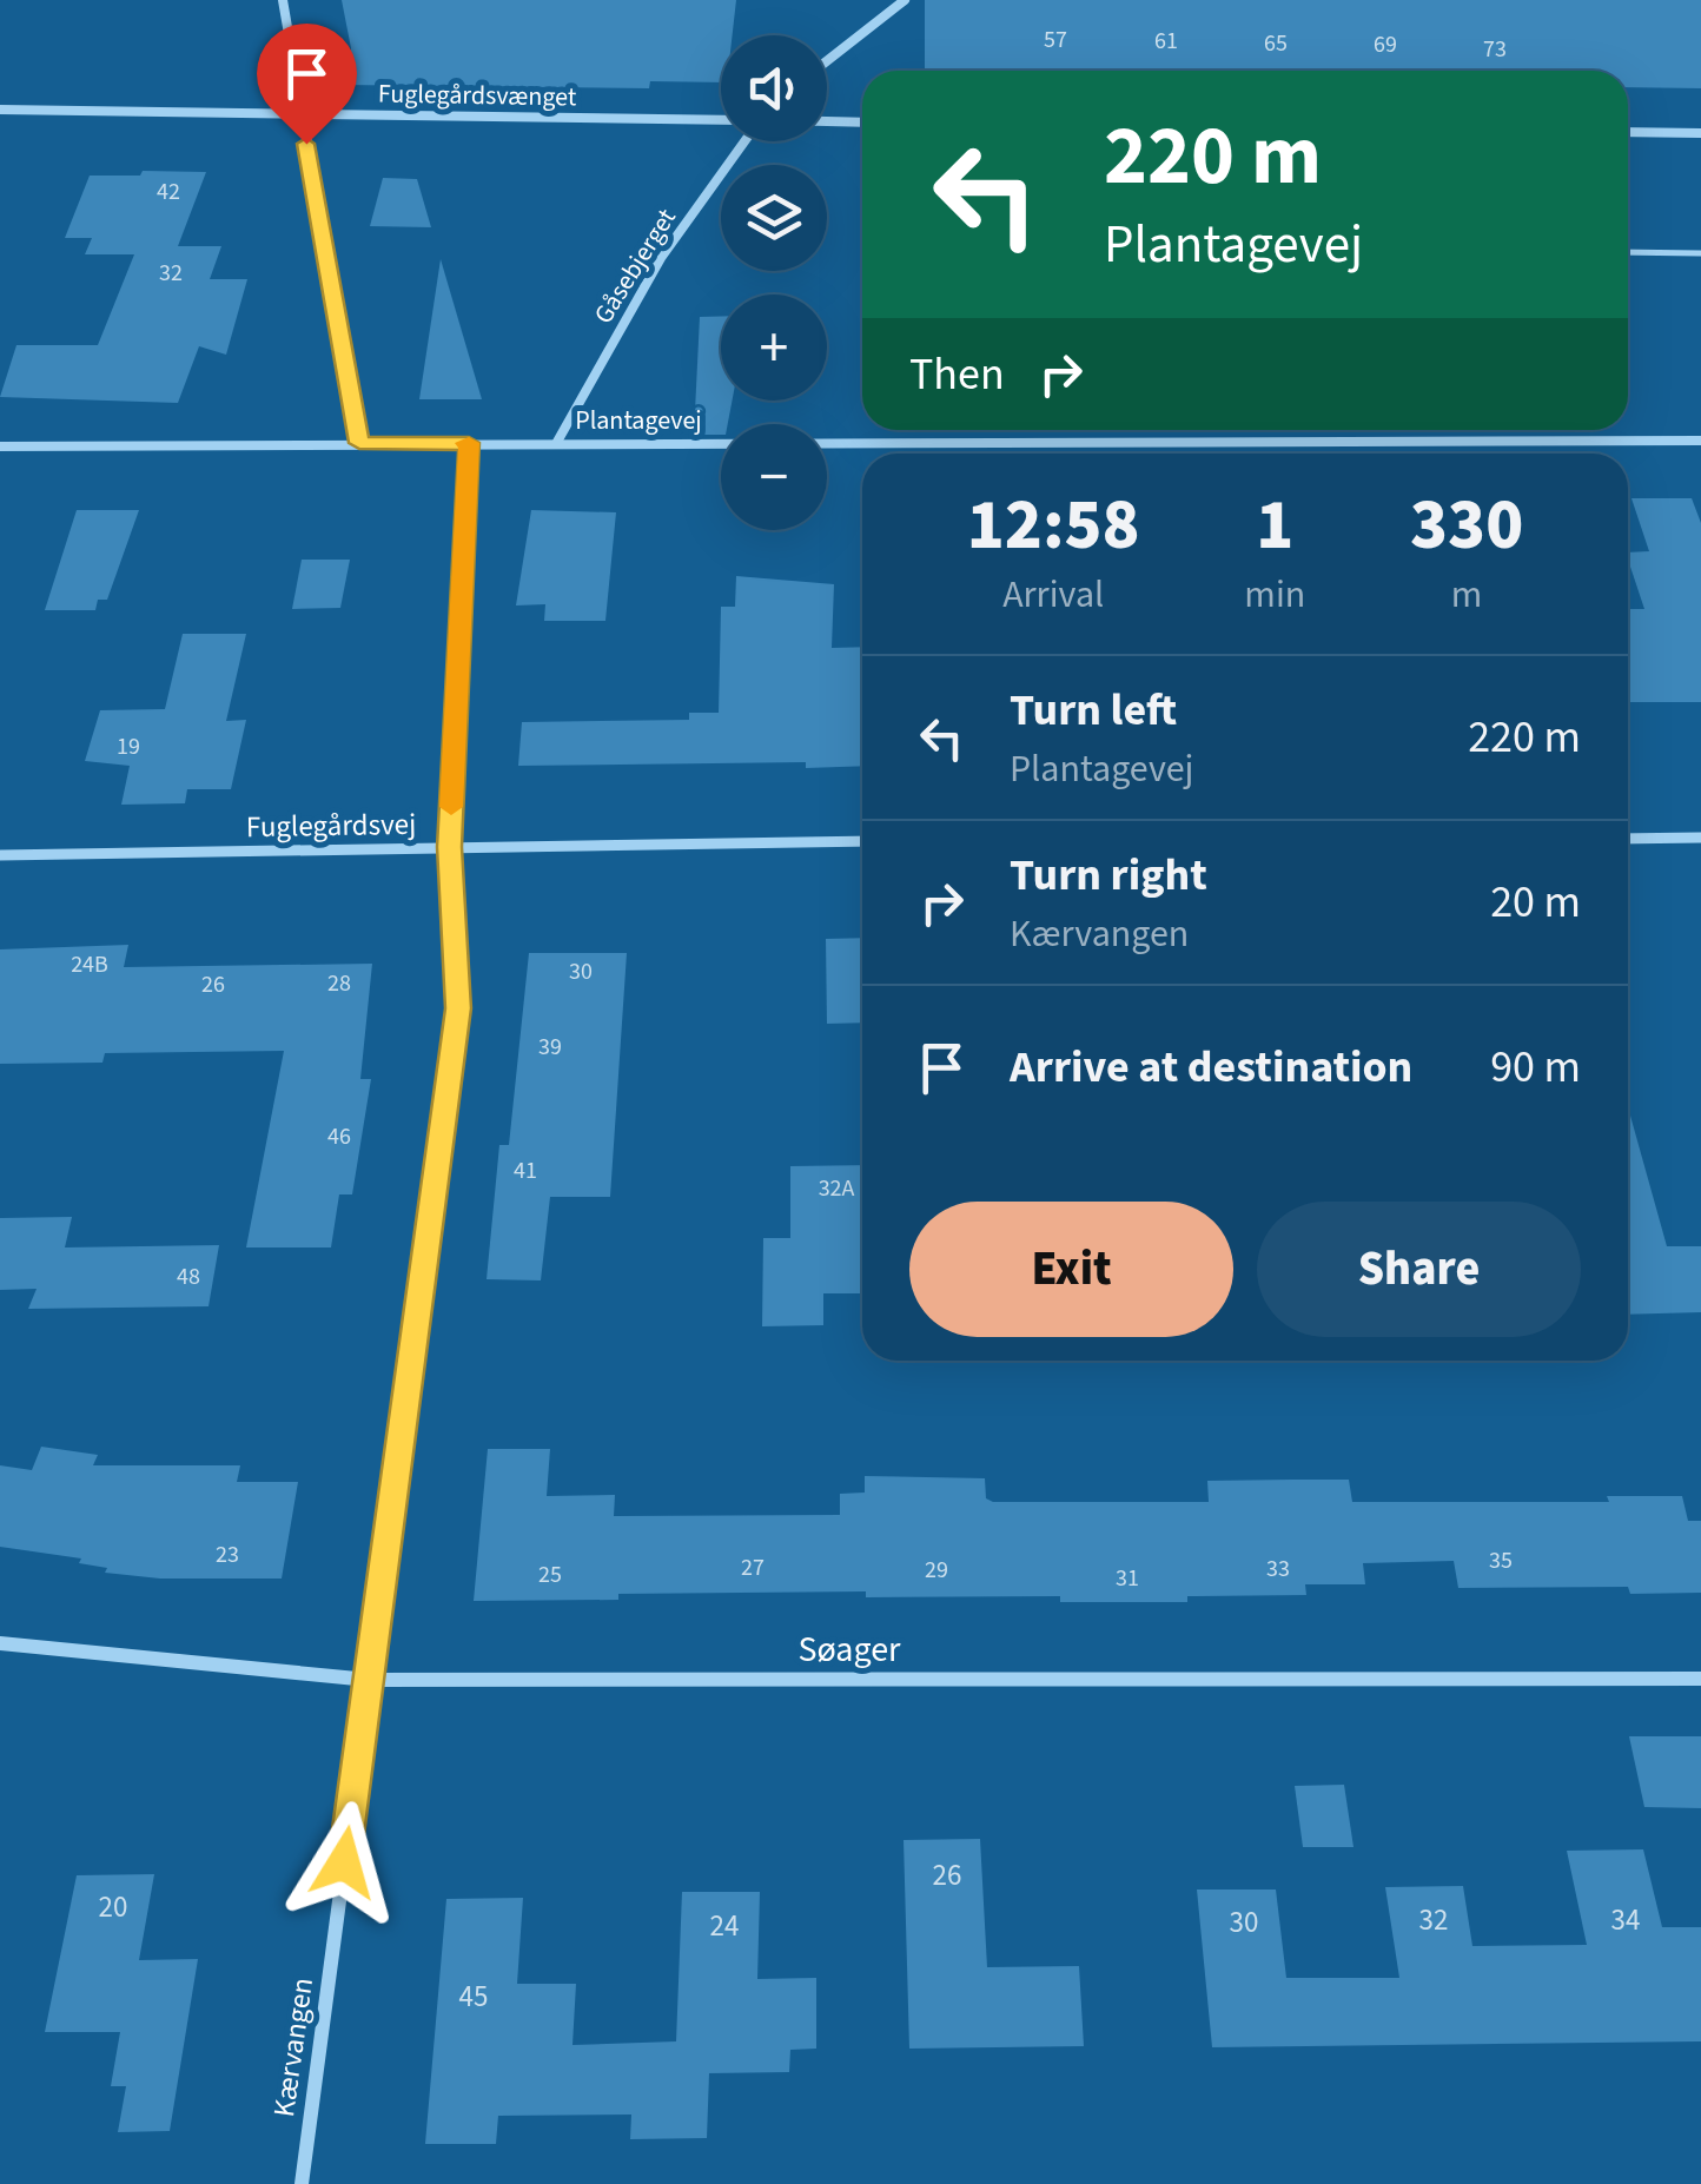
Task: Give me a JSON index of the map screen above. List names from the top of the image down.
{
  "streets": {
    "street": [
      "Fuglegårdsvænget",
      "Gåsebjerget",
      "Plantagevej",
      "Fuglegårdsvej",
      "Søager",
      "Kærvangen"
    ]
  },
  "crossings": [
    ["Gåsebjerget", "Plantagevej"],
    ["Plantagevej", "Kærvangen"],
    ["Fuglegårdsvej", "Kærvangen"],
    ["Søager", "Kærvangen"]
  ],
  "house_numbers": [
    "57",
    "61",
    "65",
    "69",
    "73",
    "42",
    "32",
    "19",
    "24B",
    "30",
    "28",
    "26",
    "39",
    "46",
    "41",
    "32A",
    "48",
    "23",
    "35",
    "27",
    "33",
    "29",
    "25",
    "31",
    "26",
    "20",
    "32",
    "34",
    "30",
    "24",
    "45"
  ],
  "page": {
    "map_buttons": ["+", "−"],
    "turn": ["220 m", "Plantagevej"],
    "then": "Then",
    "eta": [
      "12:58",
      "Arrival",
      "1",
      "min",
      "330",
      "m"
    ],
    "list": [
      {
        "name": "Turn left",
        "note": "Plantagevej",
        "value": "220 m"
      },
      {
        "name": "Turn right",
        "note": "Kærvangen",
        "value": "20 m"
      },
      {
        "name": "Arrive at destination",
        "value": "90 m"
      }
    ],
    "buttons": ["Exit", "Share"]
  }
}
